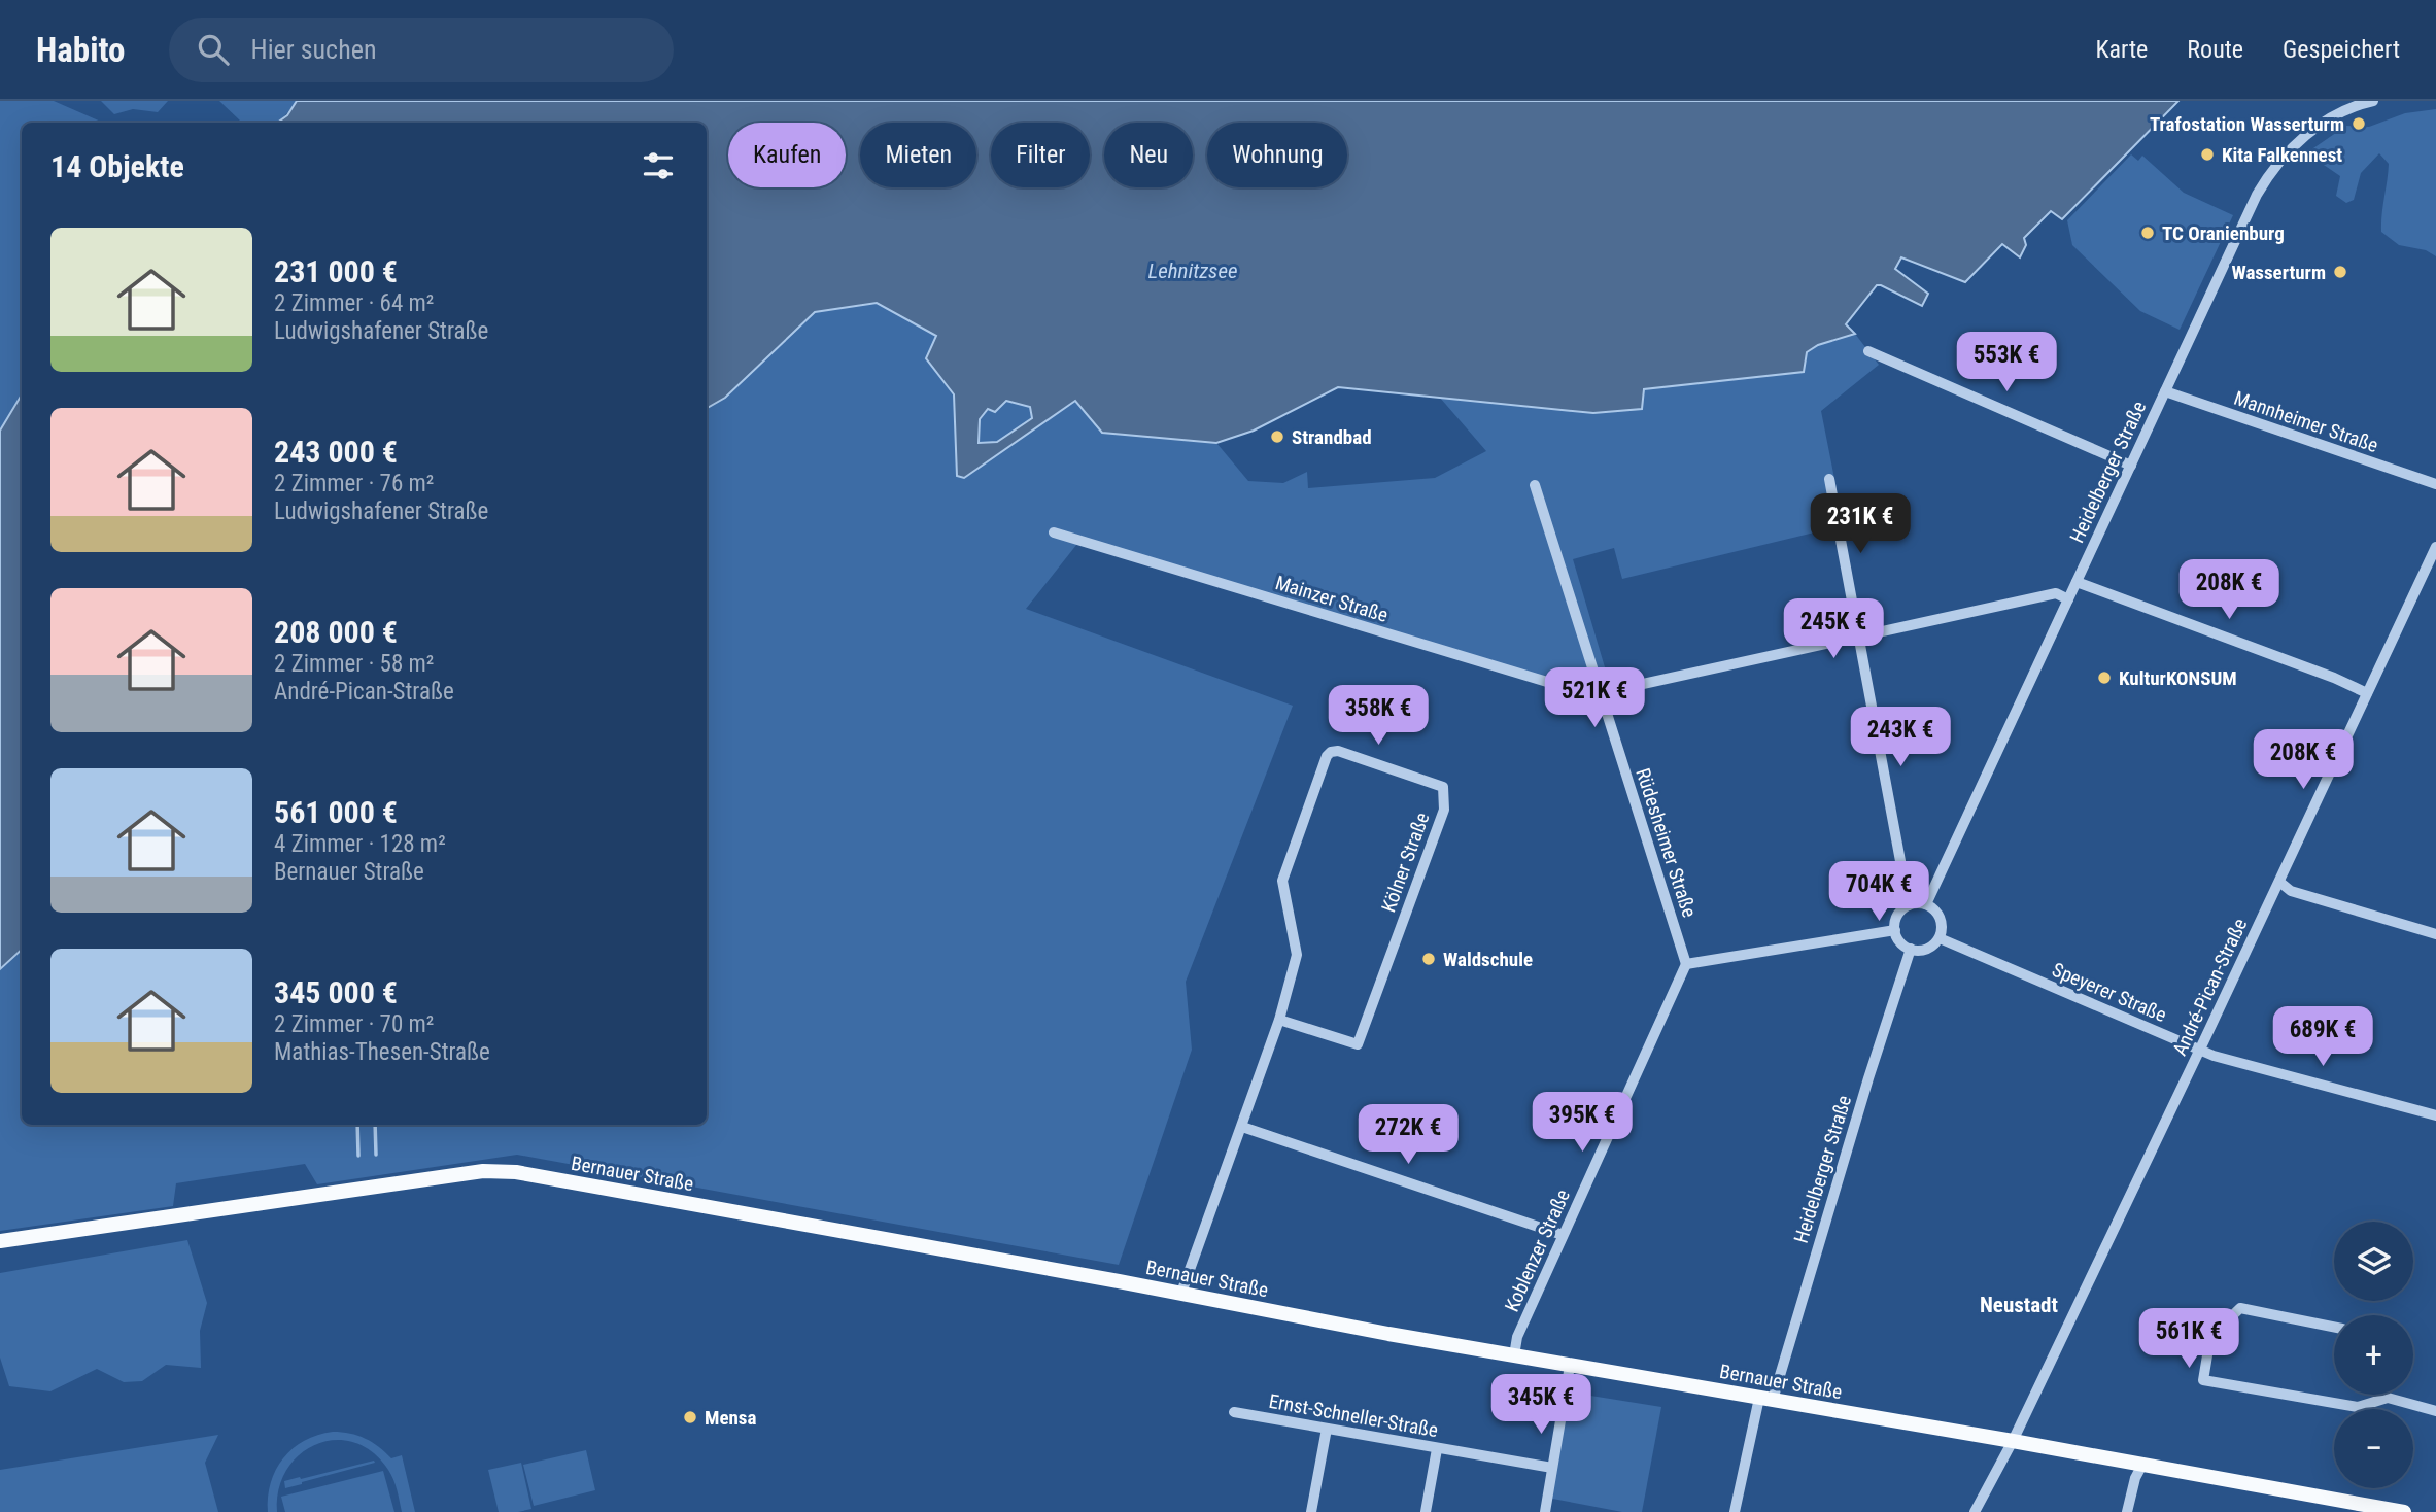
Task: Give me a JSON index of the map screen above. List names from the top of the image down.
{
  "streets": {
    "main road": ["Bernauer Straße"],
    "street": [
      "Mannheimer Straße",
      "Heidelberger Straße",
      "Mainzer Straße",
      "Rüdesheimer Straße",
      "Kölner Straße",
      "André-Pican-Straße",
      "Speyerer Straße",
      "Koblenzer Straße",
      "Ernst-Schneller-Straße"
    ]
  },
  "crossings": [
    ["Mannheimer Straße", "Heidelberger Straße"],
    ["Heidelberger Straße", "Speyerer Straße"],
    ["Heidelberger Straße", "Bernauer Straße"],
    ["Mainzer Straße", "Rüdesheimer Straße"],
    ["Rüdesheimer Straße", "Koblenzer Straße"],
    ["Kölner Straße", "Bernauer Straße"],
    ["André-Pican-Straße", "Speyerer Straße"],
    ["André-Pican-Straße", "Bernauer Straße"],
    ["Bernauer Straße", "Koblenzer Straße"]
  ],
  "districts": ["Neustadt"],
  "water": ["Lehnitzsee"],
  "places": [
    "Trafostation Wasserturm",
    "Kita Falkennest",
    "TC Oranienburg",
    "Wasserturm",
    "Strandbad",
    "KulturKONSUM",
    "Waldschule",
    "Mensa"
  ],
  "page": {
    "header": "Habito",
    "search": "Hier suchen",
    "nav": ["Karte", "Route", "Gespeichert"],
    "chip": [
      "Kaufen",
      "Mieten",
      "Filter",
      "Neu",
      "Wohnung"
    ],
    "heading": "14 Objekte",
    "list": [
      {
        "name": "231 000 €",
        "note": "2 Zimmer · 64 m² · Ludwigshafener Straße"
      },
      {
        "name": "243 000 €",
        "note": "2 Zimmer · 76 m² · Ludwigshafener Straße"
      },
      {
        "name": "208 000 €",
        "note": "2 Zimmer · 58 m² · André-Pican-Straße"
      },
      {
        "name": "561 000 €",
        "note": "4 Zimmer · 128 m² · Bernauer Straße"
      },
      {
        "name": "345 000 €",
        "note": "2 Zimmer · 70 m² · Mathias-Thesen-Straße"
      }
    ],
    "price": [
      "553K €",
      "231K €",
      "208K €",
      "245K €",
      "521K €",
      "358K €",
      "243K €",
      "208K €",
      "704K €",
      "689K €",
      "395K €",
      "272K €",
      "561K €",
      "345K €"
    ],
    "map_buttons": ["+", "−"]
  }
}
